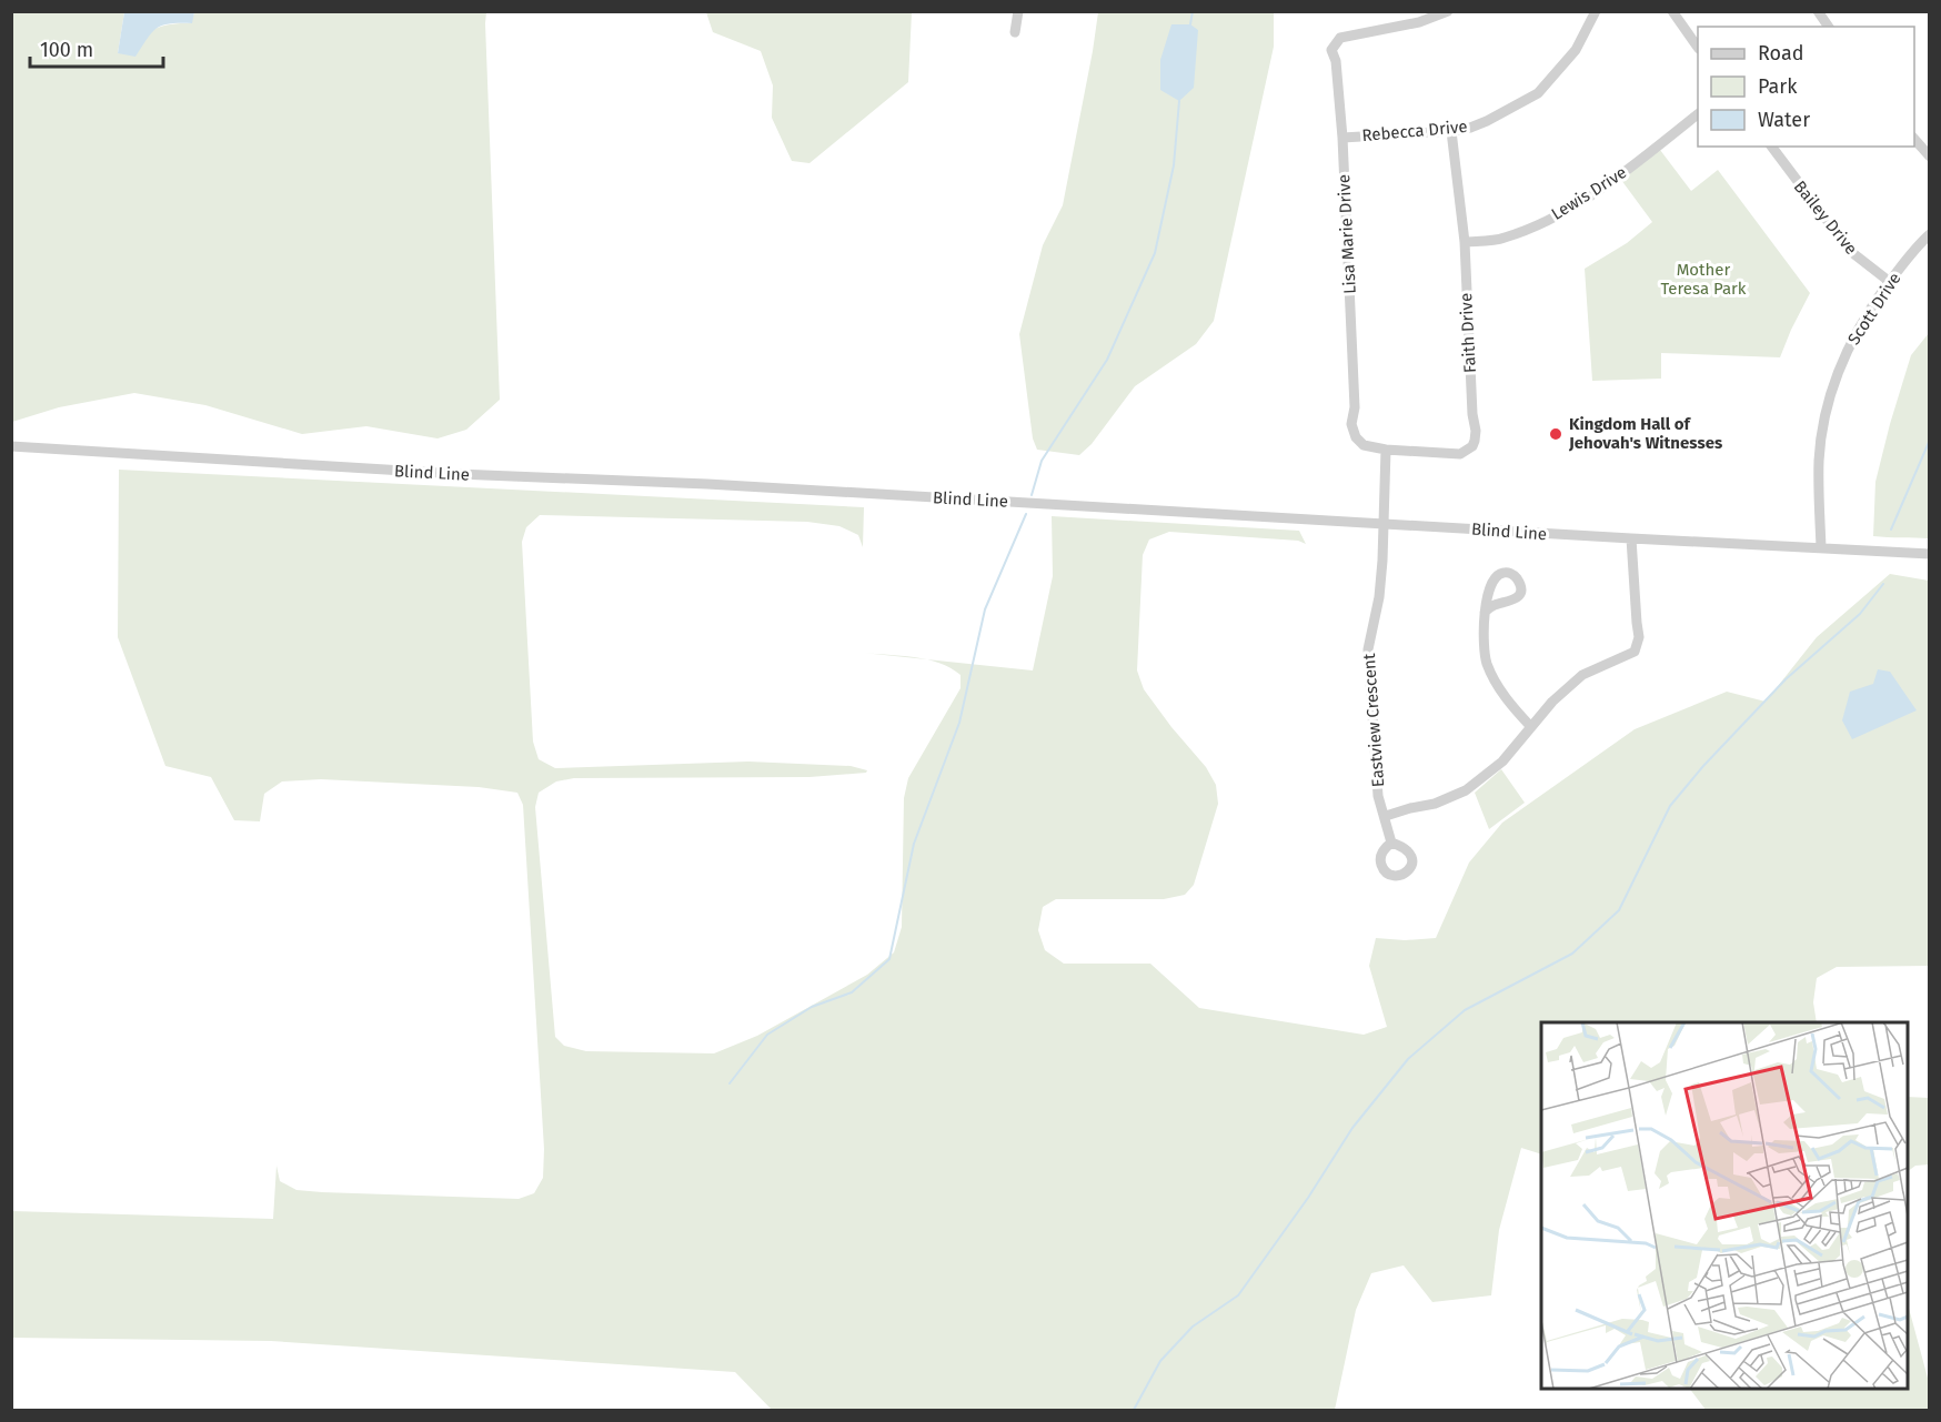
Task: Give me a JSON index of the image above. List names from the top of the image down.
{
  "streets": {
    "street": [
      "Rebecca Drive",
      "Lewis Drive",
      "Bailey Drive",
      "Lisa Marie Drive",
      "Scott Drive",
      "Faith Drive",
      "Blind Line",
      "Eastview Crescent"
    ]
  },
  "crossings": [
    ["Rebecca Drive", "Lisa Marie Drive"],
    ["Rebecca Drive", "Faith Drive"],
    ["Lewis Drive", "Faith Drive"],
    ["Bailey Drive", "Scott Drive"],
    ["Lisa Marie Drive", "Faith Drive"],
    ["Scott Drive", "Blind Line"],
    ["Blind Line", "Eastview Crescent"]
  ],
  "parks": ["Mother Teresa Park"],
  "places": ["Kingdom Hall of Jehovah's Witnesses"],
  "legend": ["Road", "Park", "Water"],
  "scale_bar": "100 m"
}
